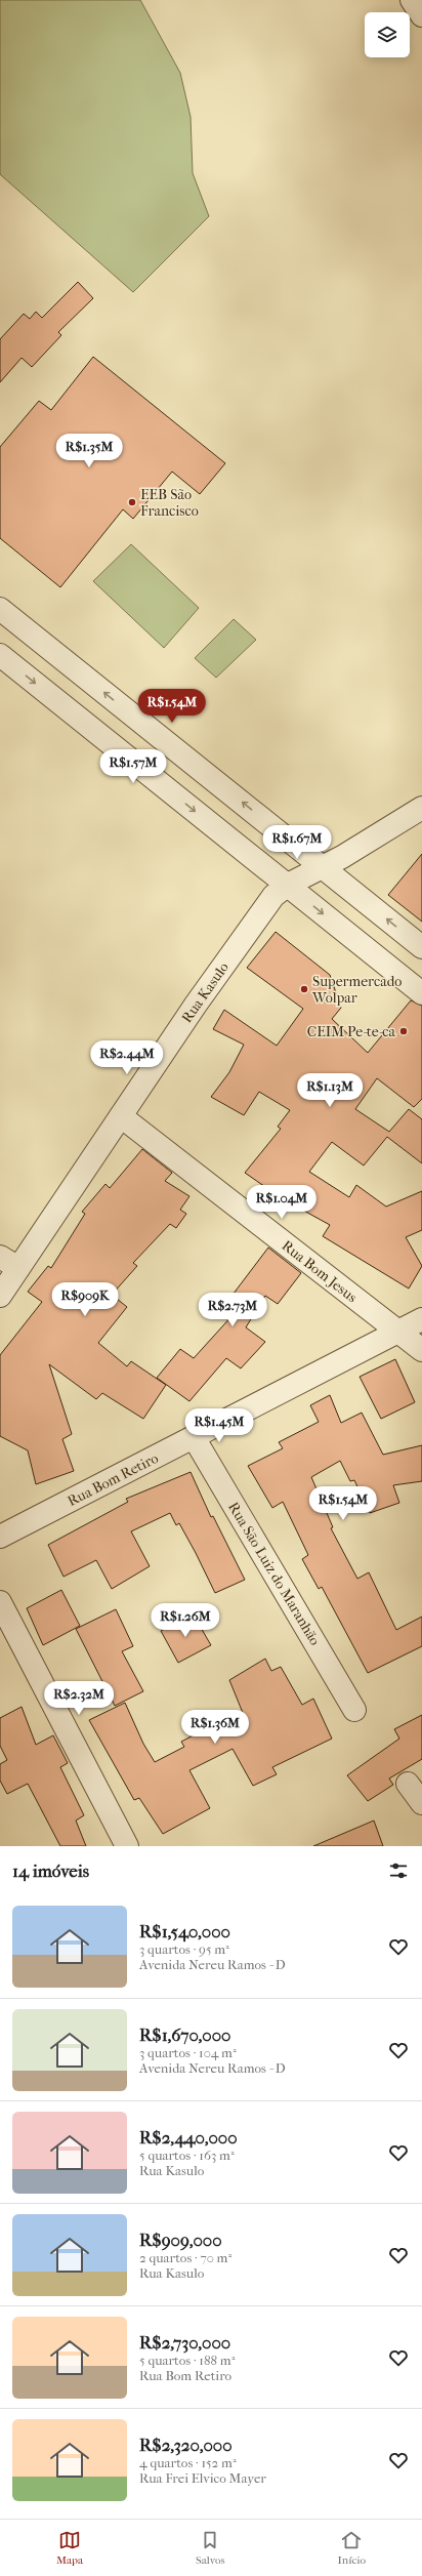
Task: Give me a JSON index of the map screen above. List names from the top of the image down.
{
  "streets": {
    "street": [
      "Rua Kasulo",
      "Rua Bom Jesus",
      "Rua Bom Retiro",
      "Rua São Luiz do Maranhão"
    ]
  },
  "crossings": [
    ["Rua Kasulo", "Rua Bom Jesus"],
    ["Rua Bom Jesus", "Rua Bom Retiro"],
    ["Rua Bom Retiro", "Rua São Luiz do Maranhão"]
  ],
  "places": ["EEB São Francisco", "Supermercado Wolpar", "CEIM Pe-te-ca"],
  "page": {
    "price": [
      "R$1.35M",
      "R$1.54M",
      "R$1.57M",
      "R$1.67M",
      "R$2.44M",
      "R$1.13M",
      "R$1.04M",
      "R$909K",
      "R$2.73M",
      "R$1.45M",
      "R$1.54M",
      "R$1.26M",
      "R$2.32M",
      "R$1.36M"
    ],
    "heading": "14 imóveis",
    "list": [
      {
        "name": "R$1,540,000",
        "note": "3 quartos · 95 m² · Avenida Nereu Ramos - D"
      },
      {
        "name": "R$1,670,000",
        "note": "3 quartos · 104 m² · Avenida Nereu Ramos - D"
      },
      {
        "name": "R$2,440,000",
        "note": "5 quartos · 163 m² · Rua Kasulo"
      },
      {
        "name": "R$909,000",
        "note": "2 quartos · 70 m² · Rua Kasulo"
      },
      {
        "name": "R$2,730,000",
        "note": "5 quartos · 188 m² · Rua Bom Retiro"
      },
      {
        "name": "R$2,320,000",
        "note": "4 quartos · 152 m² · Rua Frei Elvico Mayer"
      }
    ],
    "tabs": ["Mapa", "Salvos", "Início"]
  }
}
